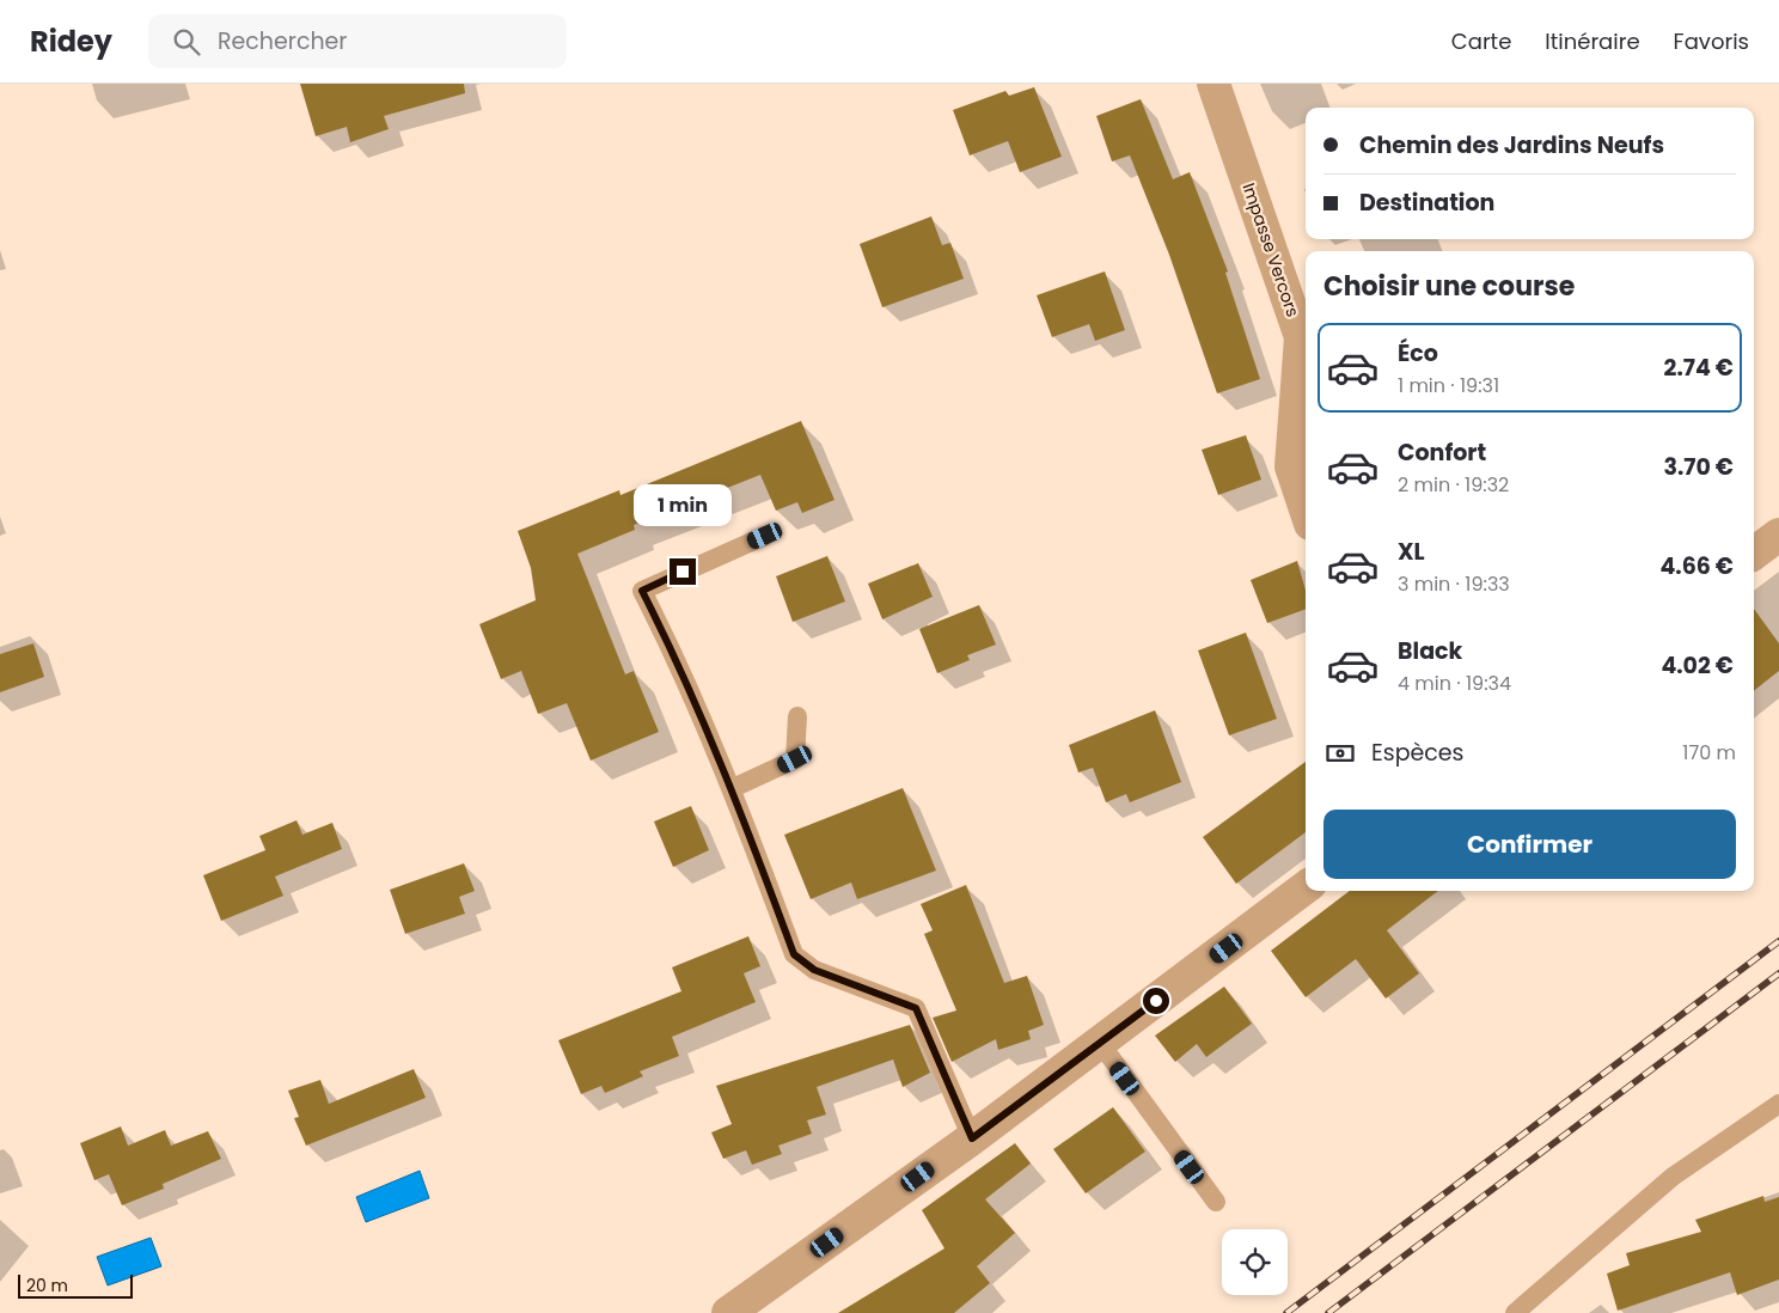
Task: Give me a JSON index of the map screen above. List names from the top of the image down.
{
  "streets": {
    "street": ["Impasse Vercors"]
  },
  "scale_bar": "20 m",
  "page": {
    "header": "Ridey",
    "search": "Rechercher",
    "nav": ["Carte", "Itinéraire", "Favoris"],
    "banner": ["Chemin des Jardins Neufs", "Destination"],
    "heading": "Choisir une course",
    "list": [
      {
        "name": "Éco",
        "note": "1 min · 19:31",
        "value": "2.74 €"
      },
      {
        "name": "Confort",
        "note": "2 min · 19:32",
        "value": "3.70 €"
      },
      {
        "name": "XL",
        "note": "3 min · 19:33",
        "value": "4.66 €"
      },
      {
        "name": "Black",
        "note": "4 min · 19:34",
        "value": "4.02 €"
      }
    ],
    "bubble": "1 min",
    "pay": ["Espèces", "170 m"],
    "buttons": "Confirmer",
    "scale": "20 m"
  }
}
